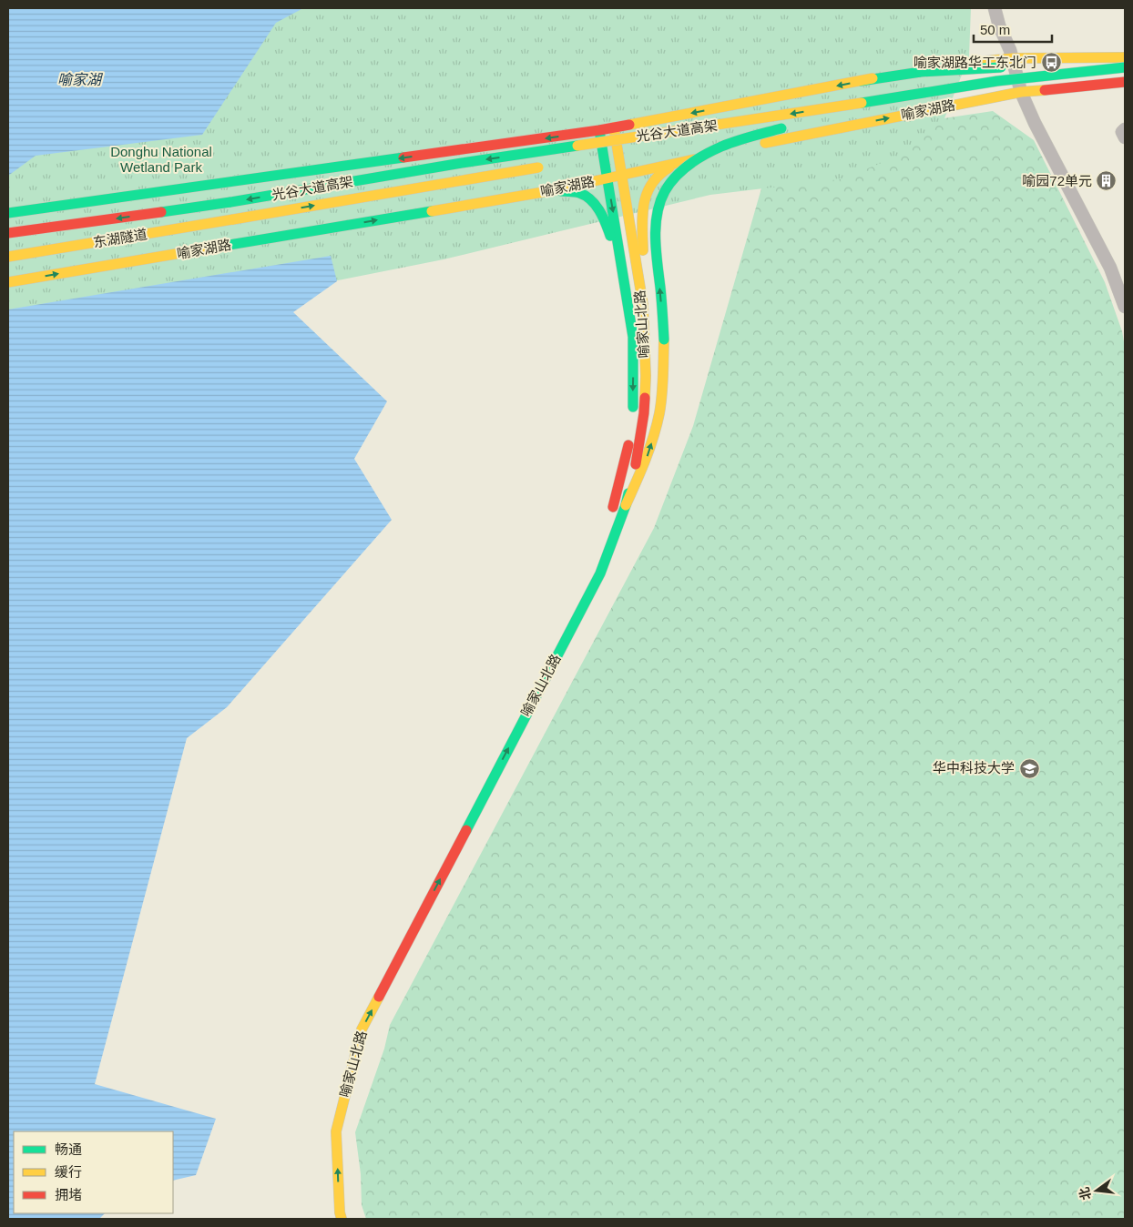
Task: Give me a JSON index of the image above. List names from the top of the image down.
{
  "streets": {
    "main road": [
      "喻家湖路",
      "光谷大道高架",
      "东湖隧道",
      "喻家山北路"
    ]
  },
  "crossings": [
    ["喻家湖路", "喻家山北路"],
    ["光谷大道高架", "东湖隧道"],
    ["光谷大道高架", "喻家山北路"]
  ],
  "water": ["喻家湖"],
  "parks": ["Donghu National Wetland Park"],
  "places": {
    "bus stop": ["喻家湖路华工东北门"],
    "building": ["喻园72单元"],
    "school or university": ["华中科技大学"]
  },
  "legend": ["畅通", "缓行", "拥堵"],
  "scale_bar": "50 m",
  "north": "left"
}
